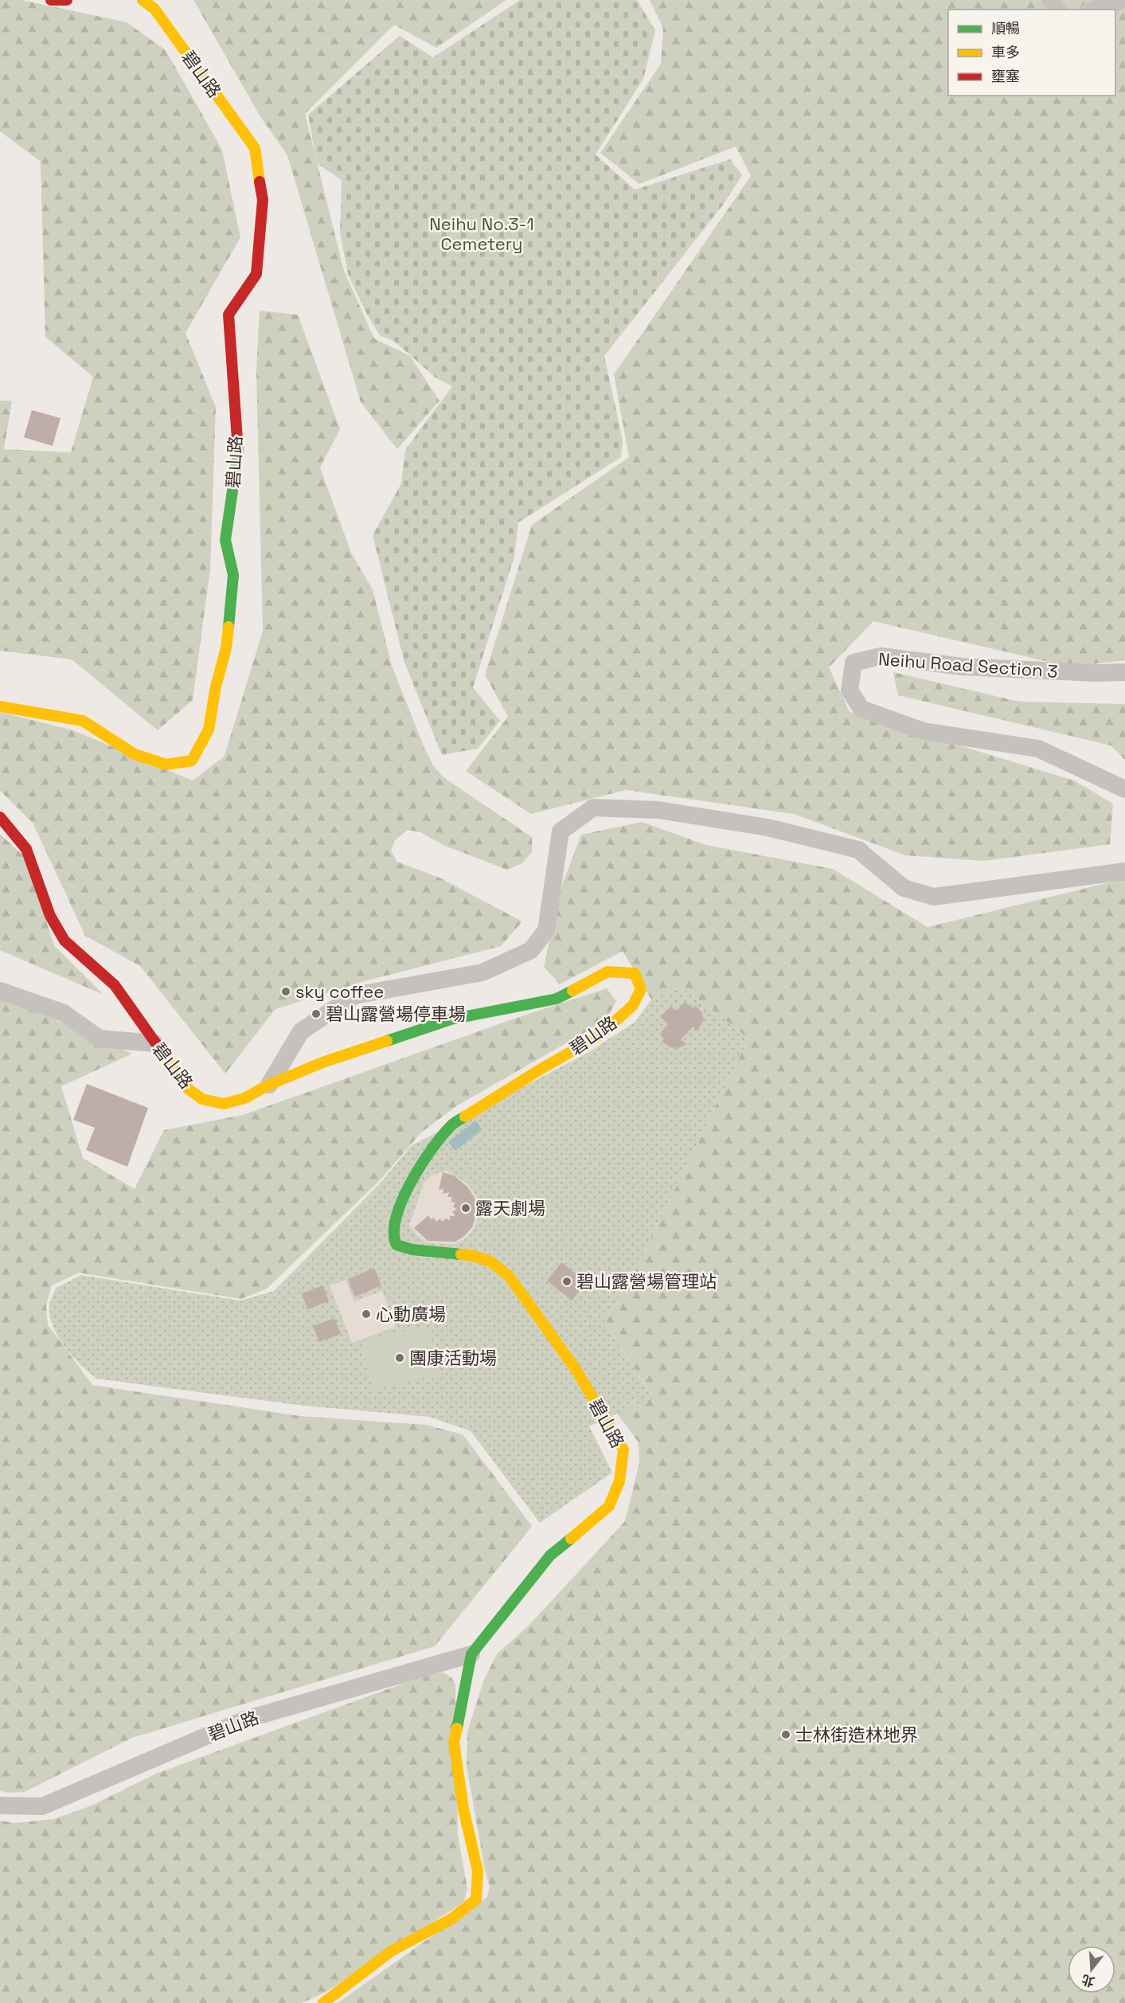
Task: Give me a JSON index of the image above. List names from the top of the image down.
{
  "streets": {
    "street": ["碧山路", "Neihu Road Section 3"]
  },
  "parks": ["Neihu No.3-1 Cemetery"],
  "places": [
    "sky coffee",
    "碧山露營場停車場",
    "露天劇場",
    "碧山露營場管理站",
    "心動廣場",
    "團康活動場",
    "士林街造林地界"
  ],
  "legend": ["順暢", "車多", "壅塞"],
  "north": "bottom"
}
